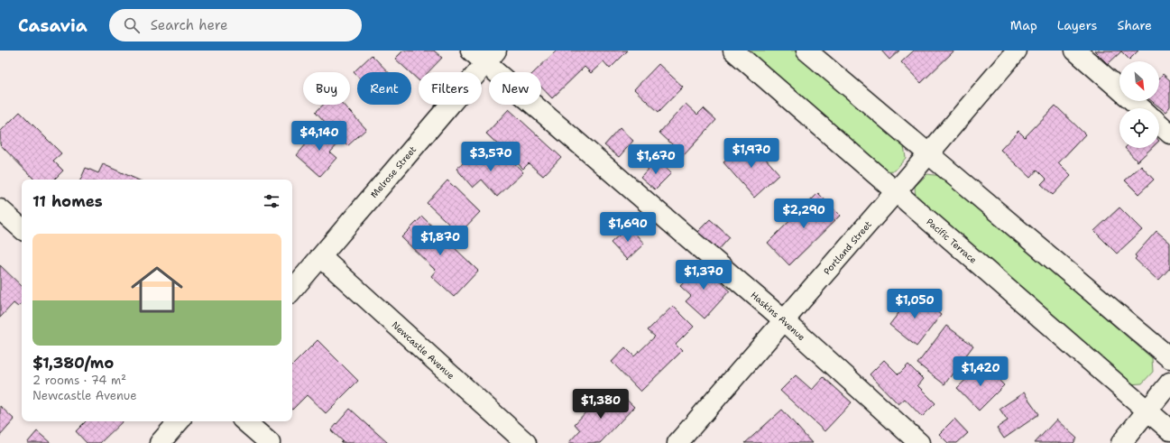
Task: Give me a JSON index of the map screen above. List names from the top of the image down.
{
  "streets": {
    "street": [
      "Melrose Street",
      "Pacific Terrace",
      "Portland Street",
      "Haskins Avenue",
      "Newcastle Avenue"
    ]
  },
  "crossings": [
    ["Melrose Street", "Haskins Avenue"],
    ["Melrose Street", "Newcastle Avenue"],
    ["Pacific Terrace", "Portland Street"],
    ["Portland Street", "Haskins Avenue"]
  ],
  "north": "bottom right",
  "page": {
    "header": "Casavia",
    "search": "Search here",
    "nav": ["Map", "Layers", "Share"],
    "chip": [
      "Buy",
      "Rent",
      "Filters",
      "New"
    ],
    "price": [
      "$4,140",
      "$1,970",
      "$3,570",
      "$1,670",
      "$2,290",
      "$1,690",
      "$1,870",
      "$1,370",
      "$1,050",
      "$1,420",
      "$1,380"
    ],
    "heading": "11 homes",
    "list": [
      {
        "name": "$1,380/mo",
        "note": "2 rooms · 74 m² · Newcastle Avenue"
      }
    ]
  }
}
